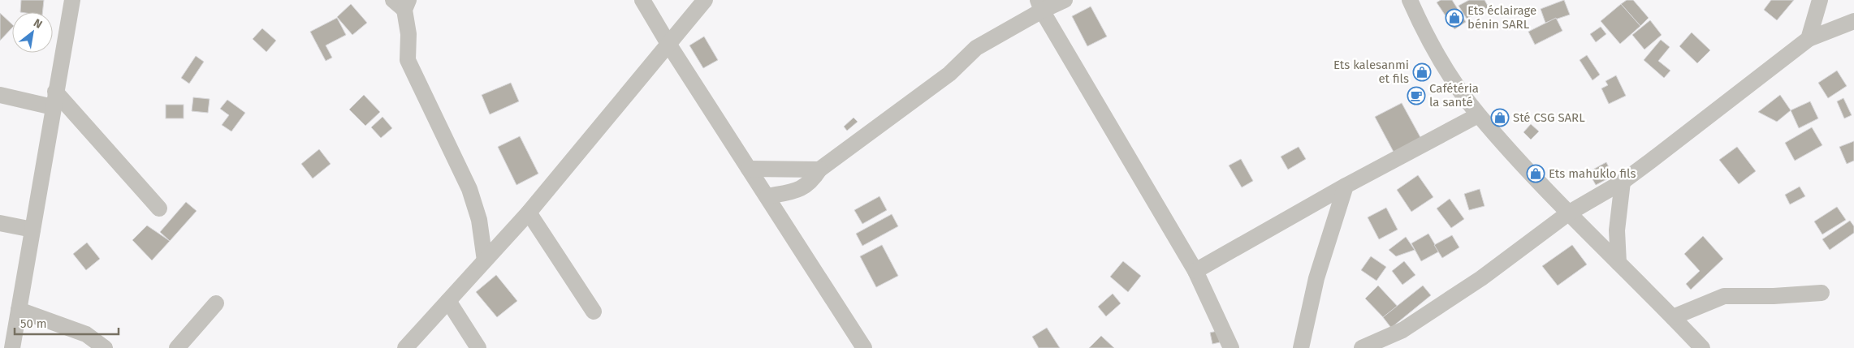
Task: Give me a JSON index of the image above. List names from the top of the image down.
{
  "places": {
    "shop": [
      "Ets éclairage bénin SARL",
      "Ets kalesanmi et fils",
      "Sté CSG SARL",
      "Ets mahuklo fils"
    ],
    "cafe": ["Cafétéria la santé"]
  },
  "scale_bar": "50 m",
  "north": "top right"
}
